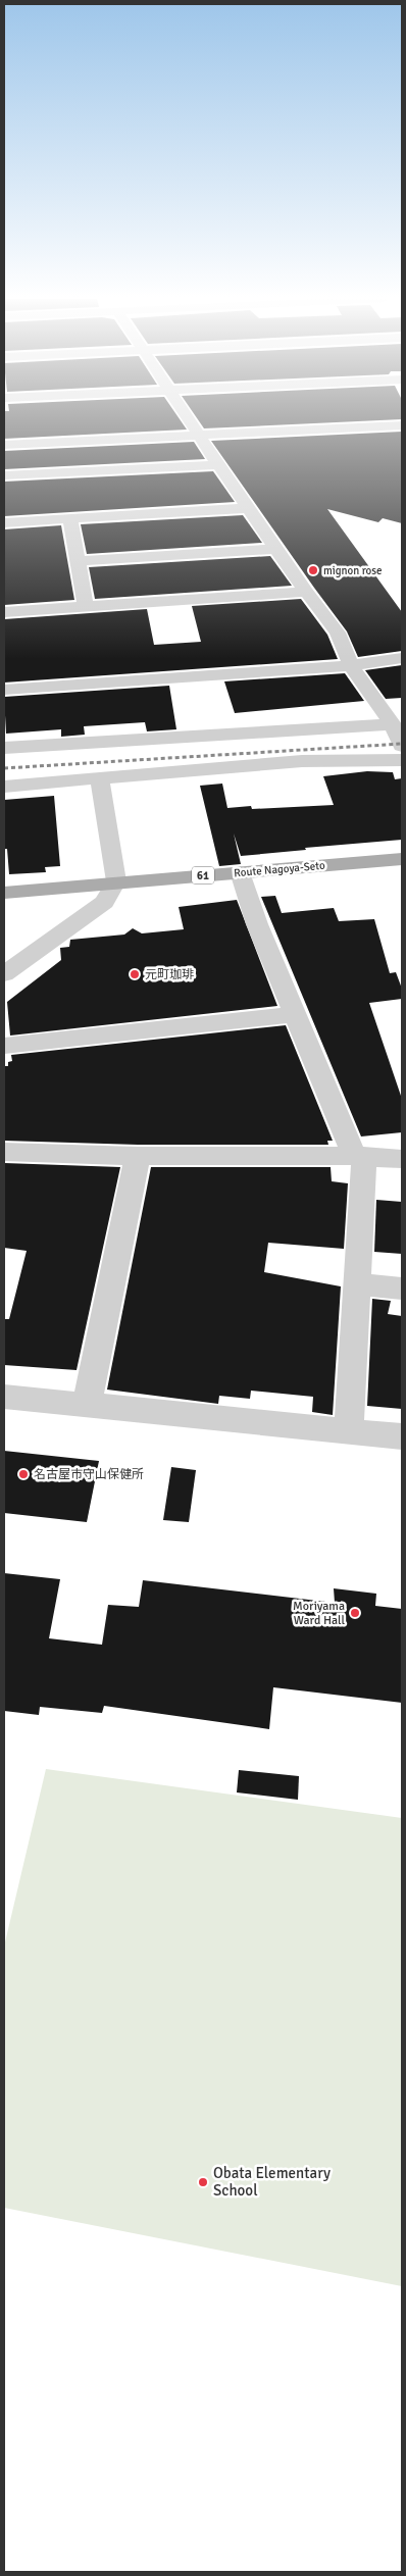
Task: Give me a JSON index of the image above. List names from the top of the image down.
{
  "streets": {
    "main road": ["Route Nagoya-Seto", "61"]
  },
  "places": [
    "mignon rose",
    "元町珈琲",
    "名古屋市守山保健所",
    "Moriyama Ward Hall",
    "Obata Elementary School"
  ]
}
